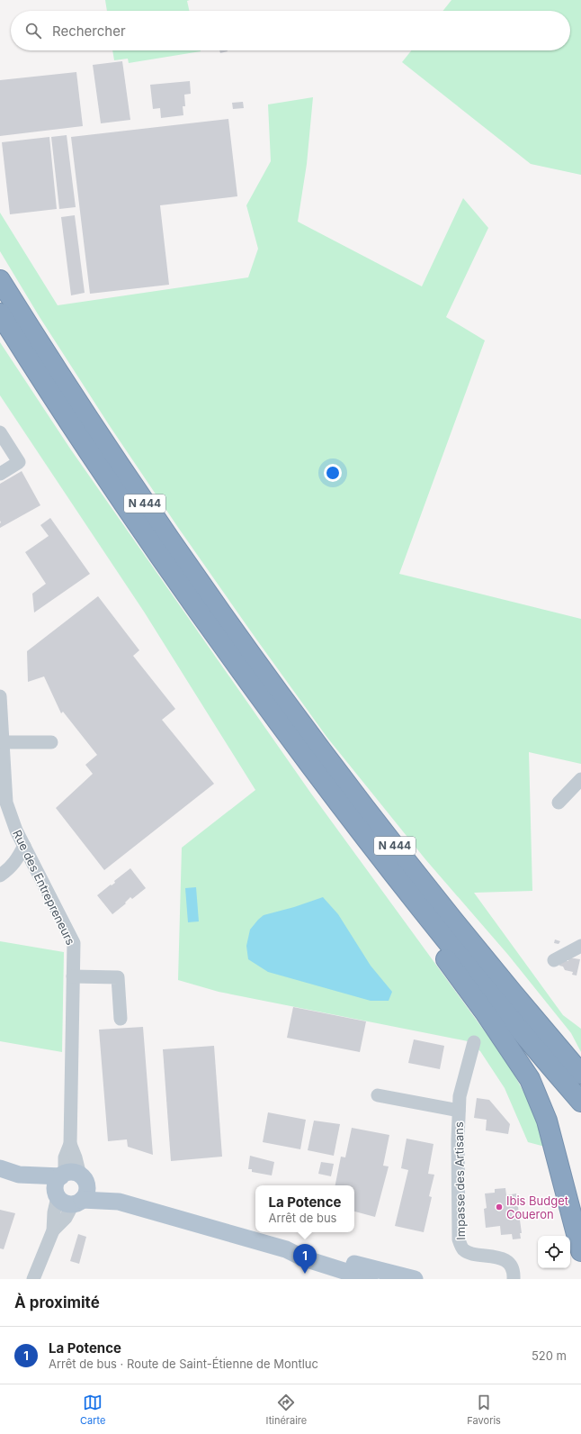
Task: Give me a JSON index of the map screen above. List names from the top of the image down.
{
  "streets": {
    "highway": ["N 444"],
    "street": ["Rue des Entrepreneurs", "Impasse des Artisans"]
  },
  "places": ["Ibis Budget Coueron"],
  "page": {
    "search": "Rechercher",
    "popup": ["La Potence", "Arrêt de bus"],
    "pins": "1",
    "heading": "À proximité",
    "list": [
      {
        "mark": "1",
        "name": "La Potence",
        "note": "Arrêt de bus · Route de Saint-Étienne de Montluc",
        "value": "520 m"
      }
    ],
    "nav": ["Carte", "Itinéraire", "Favoris"]
  }
}
